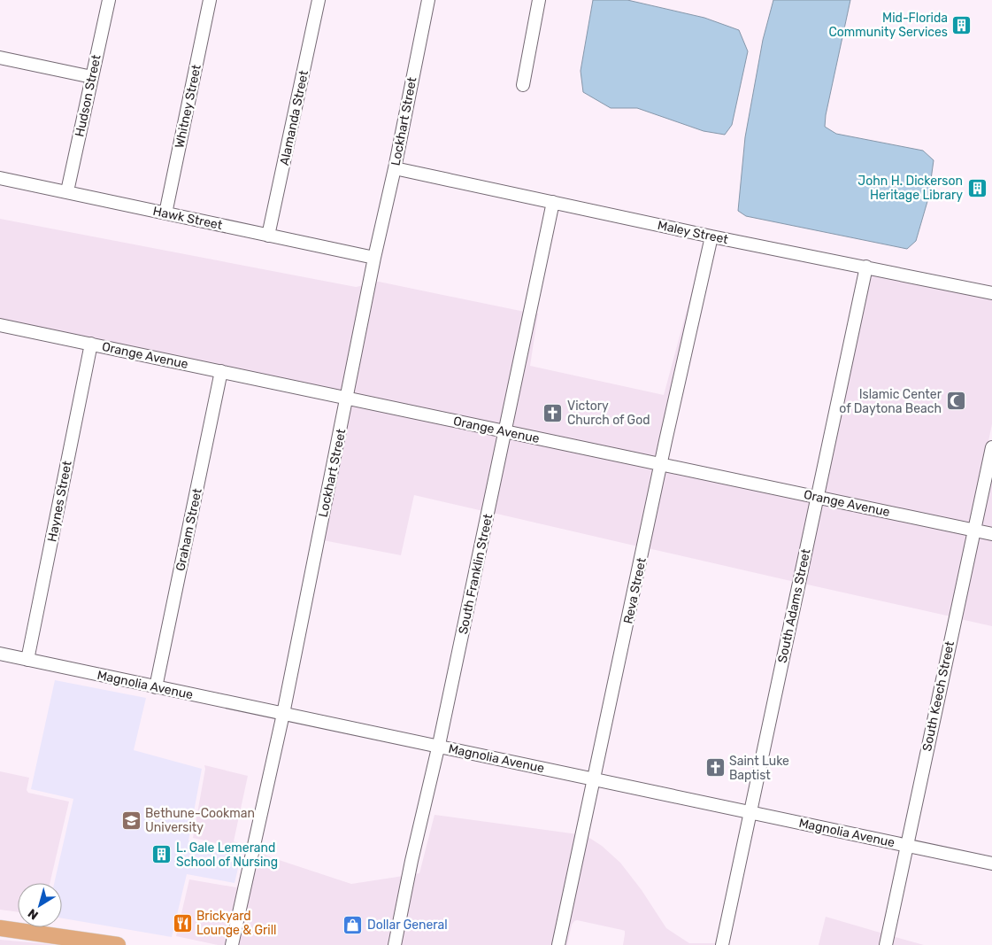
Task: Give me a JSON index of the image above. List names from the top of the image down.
{
  "streets": {
    "street": [
      "Hudson Street",
      "Whitney Street",
      "Alamanda Street",
      "Lockhart Street",
      "Hawk Street",
      "Maley Street",
      "Orange Avenue",
      "Haynes Street",
      "Graham Street",
      "South Franklin Street",
      "Reva Street",
      "South Adams Street",
      "Magnolia Avenue",
      "South Keech Street"
    ]
  },
  "crossings": [
    ["Hudson Street", "Hawk Street"],
    ["Whitney Street", "Hawk Street"],
    ["Alamanda Street", "Hawk Street"],
    ["Lockhart Street", "Hawk Street"],
    ["Lockhart Street", "Maley Street"],
    ["Lockhart Street", "Orange Avenue"],
    ["Lockhart Street", "Magnolia Avenue"],
    ["Maley Street", "South Franklin Street"],
    ["Maley Street", "Reva Street"],
    ["Maley Street", "South Adams Street"],
    ["Orange Avenue", "Haynes Street"],
    ["Orange Avenue", "Graham Street"],
    ["Orange Avenue", "South Franklin Street"],
    ["Orange Avenue", "Reva Street"],
    ["Orange Avenue", "South Adams Street"],
    ["Orange Avenue", "South Keech Street"],
    ["Haynes Street", "Magnolia Avenue"],
    ["Graham Street", "Magnolia Avenue"],
    ["South Franklin Street", "Magnolia Avenue"],
    ["Reva Street", "Magnolia Avenue"],
    ["South Adams Street", "Magnolia Avenue"],
    ["Magnolia Avenue", "South Keech Street"]
  ],
  "places": {
    "building": ["Mid-Florida Community Services", "John H. Dickerson Heritage Library", "L. Gale Lemerand School of Nursing"],
    "mosque": ["Islamic Center of Daytona Beach"],
    "church": ["Victory Church of God", "Saint Luke Baptist"],
    "school or university": ["Bethune-Cookman University"],
    "restaurant": ["Brickyard Lounge & Grill"],
    "shop": ["Dollar General"]
  },
  "north": "bottom left"
}
